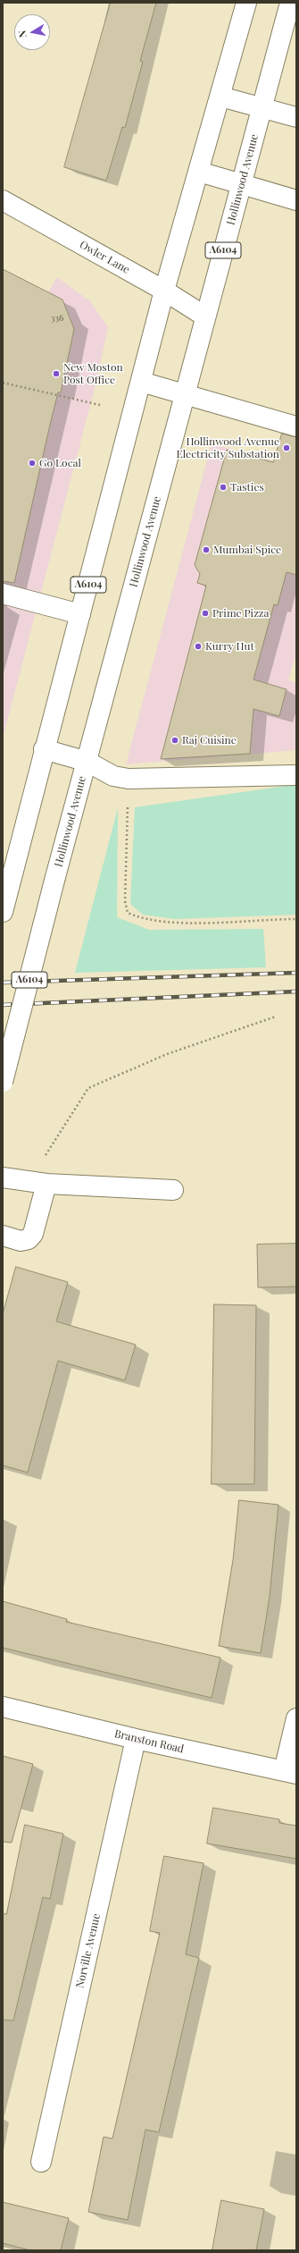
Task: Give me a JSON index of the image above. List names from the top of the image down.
{
  "streets": {
    "main road": [
      "Hollinwood Avenue",
      "A6104",
      "Owler Lane",
      "Branston Road",
      "Norville Avenue"
    ]
  },
  "crossings": [
    ["Hollinwood Avenue", "Owler Lane"],
    ["A6104", "Owler Lane"],
    ["Branston Road", "Norville Avenue"]
  ],
  "places": [
    "New Moston Post Office",
    "Hollinwood Avenue Electricity Substation",
    "Go Local",
    "Tasties",
    "Mumbai Spice",
    "Prime Pizza",
    "Kurry Hut",
    "Raj Cuisine"
  ],
  "house_numbers": ["336"],
  "north": "left"
}
